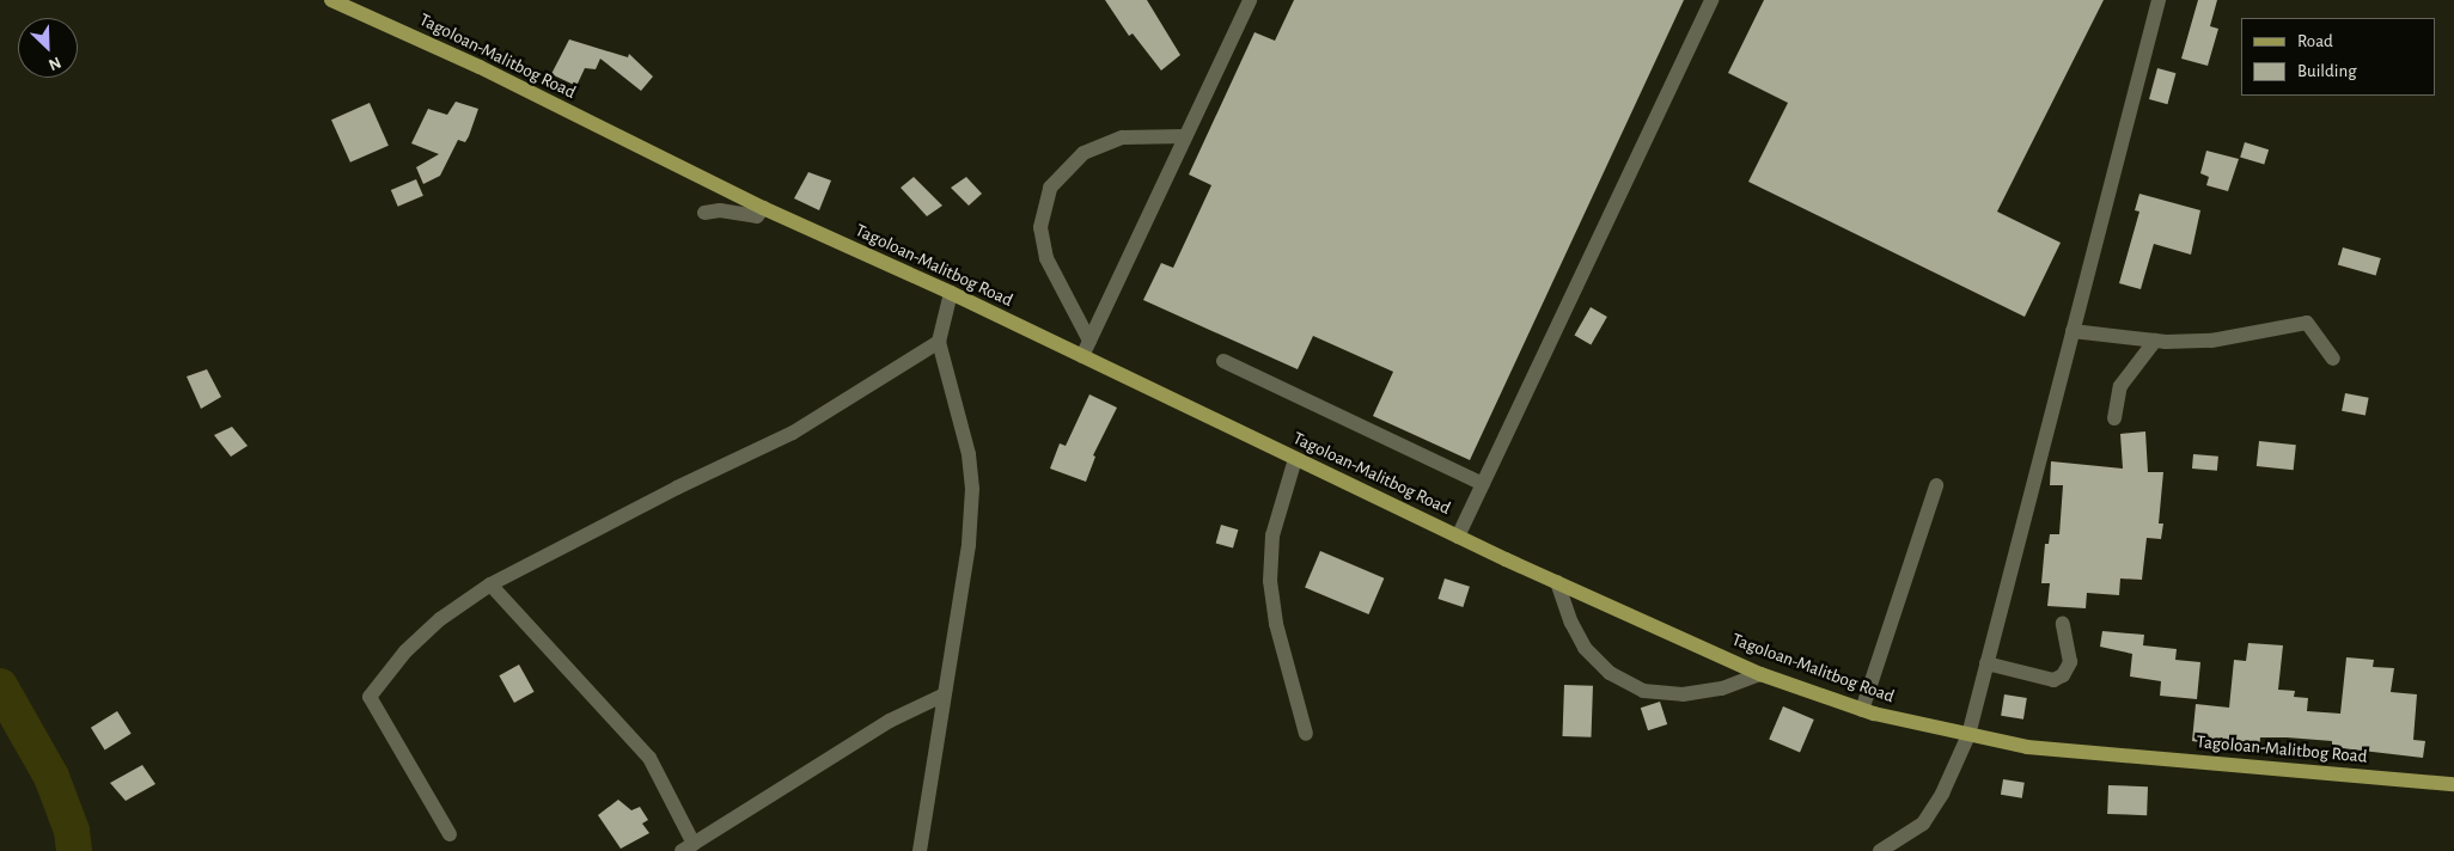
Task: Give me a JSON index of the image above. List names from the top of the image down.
{
  "streets": {
    "main road": ["Tagoloan-Malitbog Road"]
  },
  "legend": ["Road", "Building"],
  "north": "bottom right"
}
